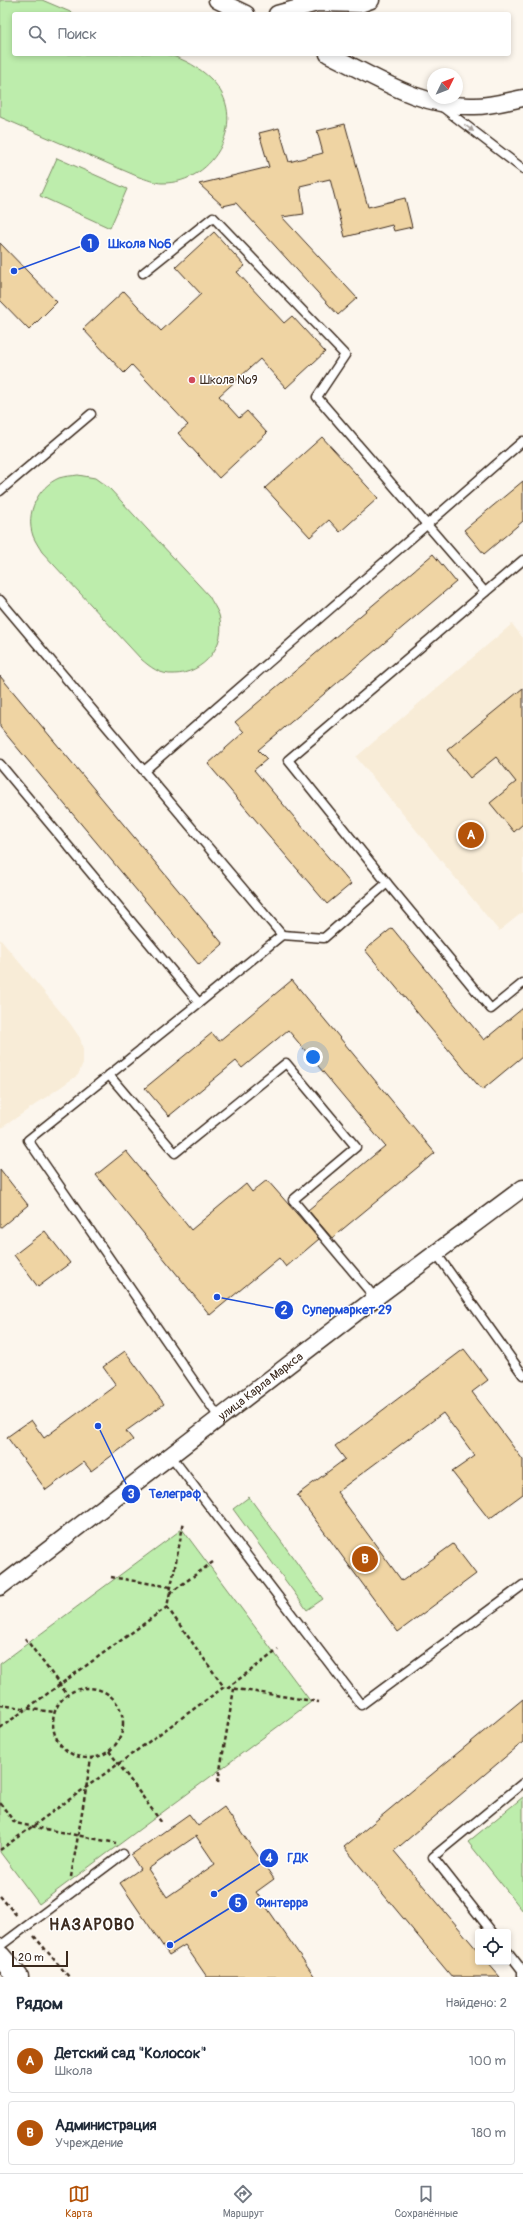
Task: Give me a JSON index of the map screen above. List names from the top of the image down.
{
  "streets": {
    "street": ["улица Карла Маркса"]
  },
  "districts": ["НАЗАРОВО"],
  "places": [
    "Школа №6",
    "Школа №9",
    "Супермаркет 29",
    "Телеграф",
    "ГДК",
    "Финтерра"
  ],
  "scale_bar": "20 m",
  "north": "top right",
  "page": {
    "search": "Поиск",
    "pins": ["A", "B"],
    "scale": "20 m",
    "heading": ["Рядом", "Найдено: 2"],
    "list": [
      {
        "mark": "A",
        "name": "Детский сад \"Колосок\"",
        "note": "Школа",
        "value": "100 m"
      },
      {
        "mark": "B",
        "name": "Администрация",
        "note": "Учреждение",
        "value": "180 m"
      }
    ],
    "nav": ["Карта", "Маршрут", "Сохранённые"]
  }
}
